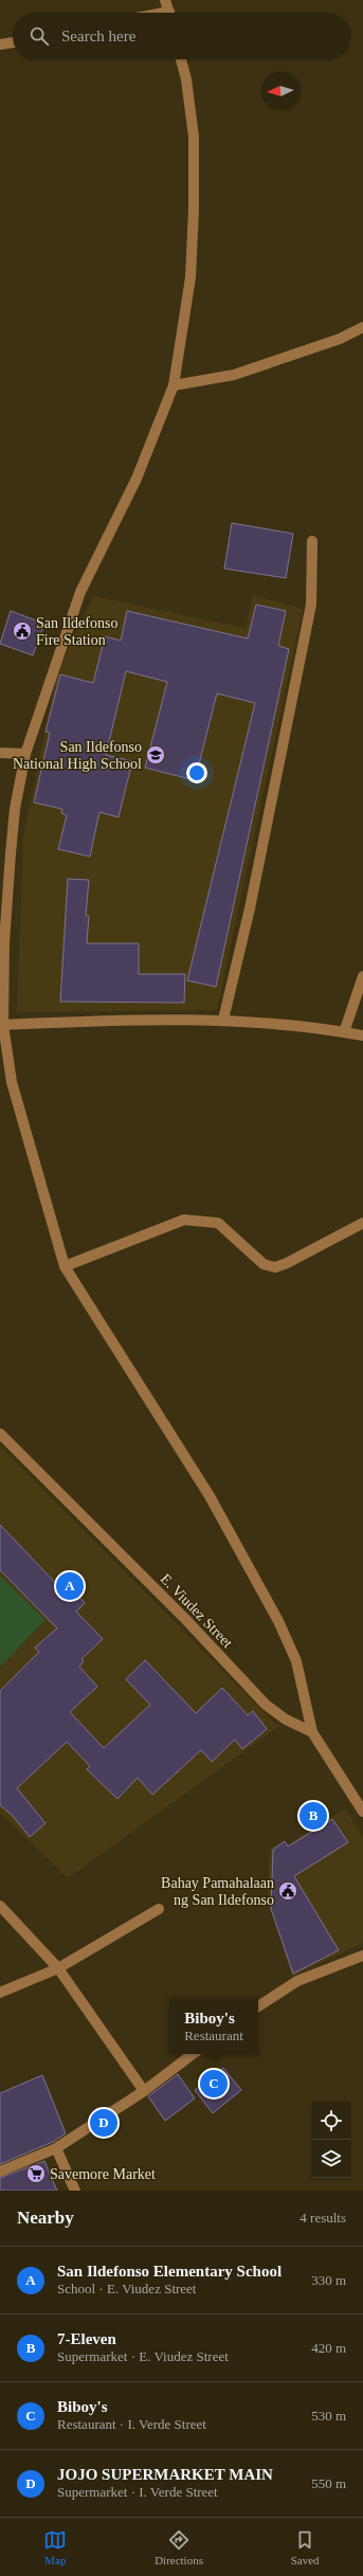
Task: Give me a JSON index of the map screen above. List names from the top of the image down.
{
  "streets": {
    "street": ["E. Viudez Street"]
  },
  "places": {
    "public building": ["San Ildefonso Fire Station", "Bahay Pamahalaan ng San Ildefonso"],
    "school or university": ["San Ildefonso National High School"],
    "supermarket": ["Savemore Market"]
  },
  "north": "left",
  "page": {
    "search": "Search here",
    "pins": [
      "A",
      "B",
      "C",
      "D"
    ],
    "popup": ["Biboy's", "Restaurant"],
    "heading": ["Nearby", "4 results"],
    "list": [
      {
        "mark": "A",
        "name": "San Ildefonso Elementary School",
        "note": "School · E. Viudez Street",
        "value": "330 m"
      },
      {
        "mark": "B",
        "name": "7-Eleven",
        "note": "Supermarket · E. Viudez Street",
        "value": "420 m"
      },
      {
        "mark": "C",
        "name": "Biboy's",
        "note": "Restaurant · I. Verde Street",
        "value": "530 m"
      },
      {
        "mark": "D",
        "name": "JOJO SUPERMARKET MAIN",
        "note": "Supermarket · I. Verde Street",
        "value": "550 m"
      }
    ],
    "nav": ["Map", "Directions", "Saved"]
  }
}
